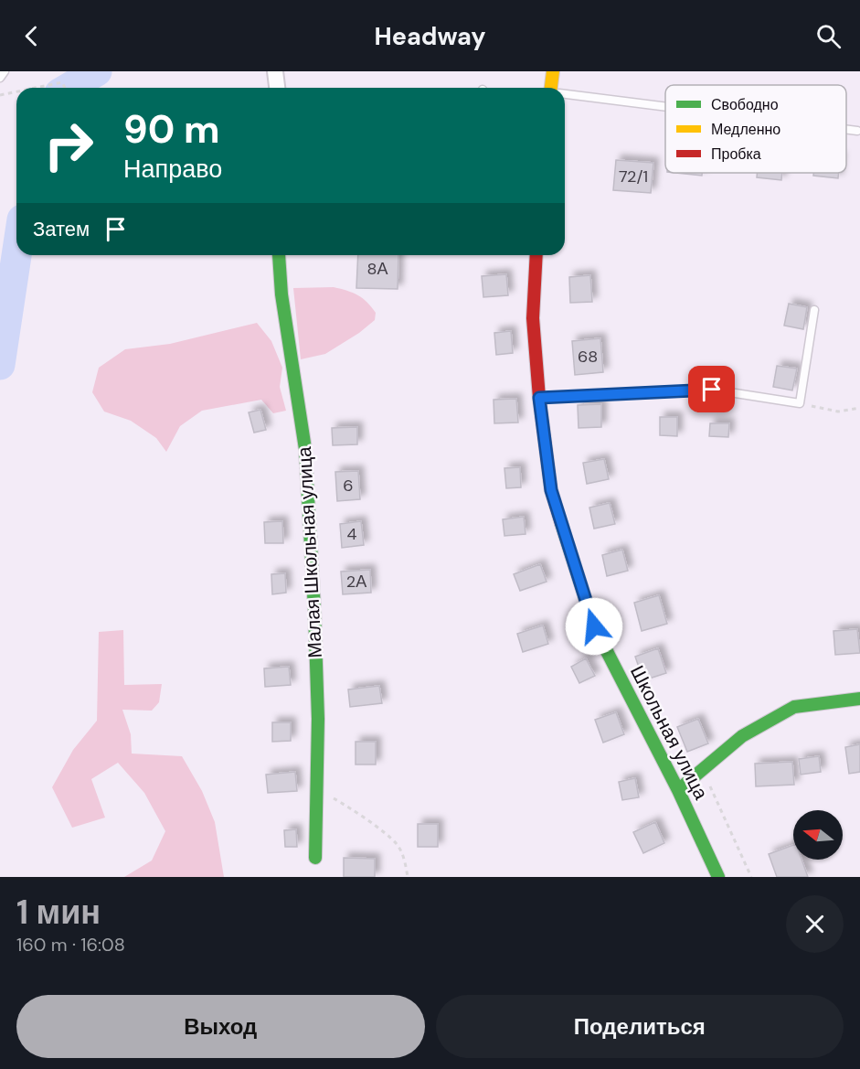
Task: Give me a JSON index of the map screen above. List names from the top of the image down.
{
  "streets": {
    "street": ["Малая Школьная улица", "Школьная улица"]
  },
  "house_numbers": [
    "72/1",
    "8А",
    "68",
    "6",
    "4",
    "2А"
  ],
  "legend": ["Свободно", "Медленно", "Пробка"],
  "north": "left",
  "page": {
    "header": "Headway",
    "turn": ["90 m", "Направо"],
    "then": "Затем",
    "heading": ["1 мин", "160 m · 16:08"],
    "buttons": ["Выход", "Поделиться"]
  }
}
